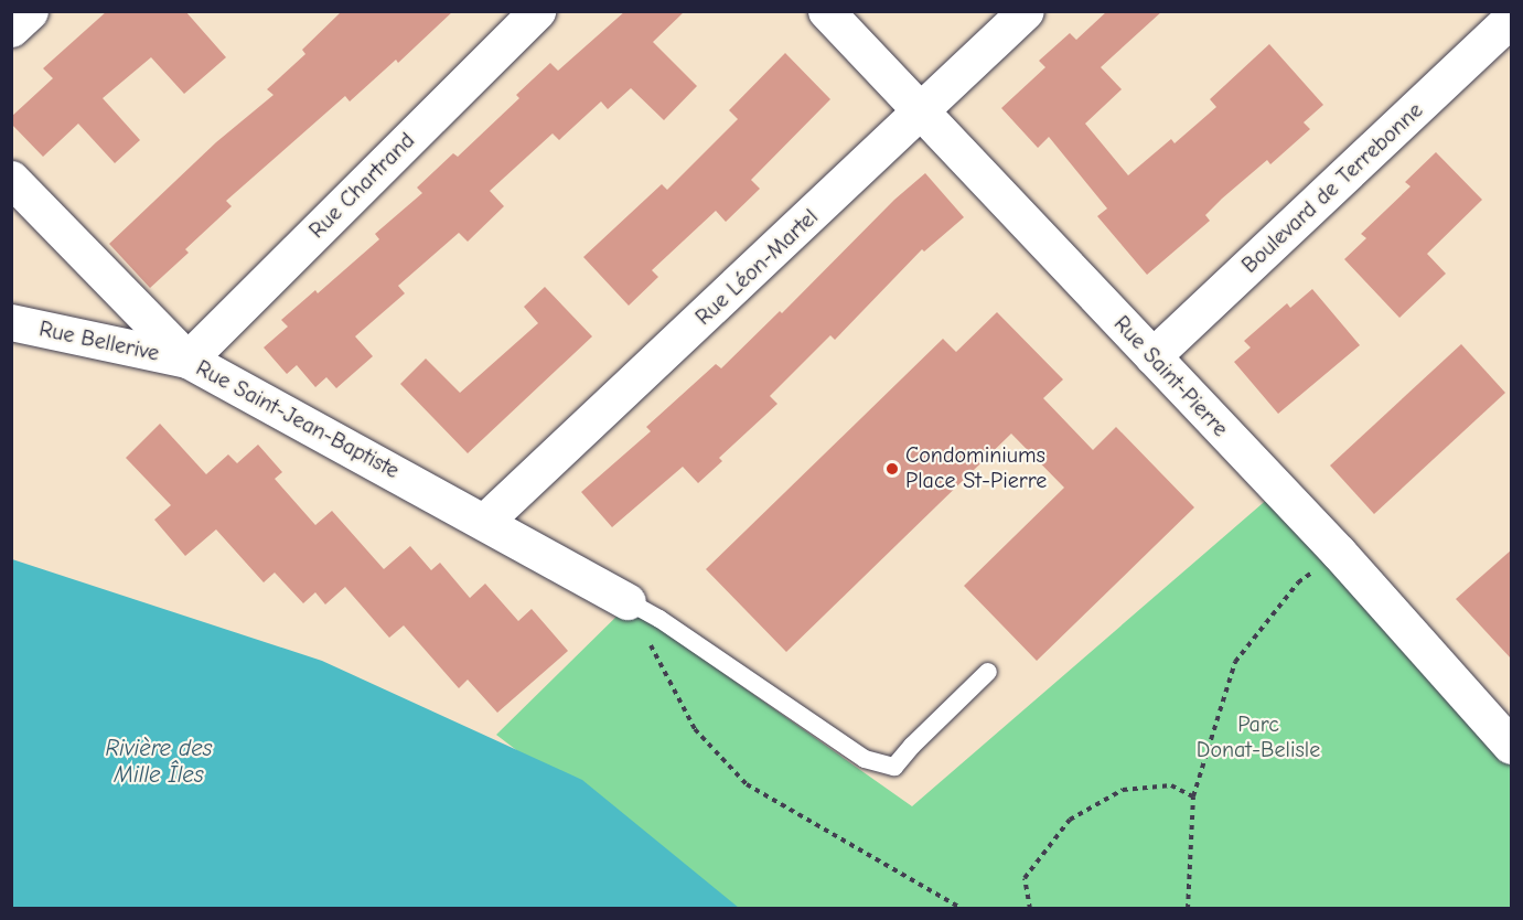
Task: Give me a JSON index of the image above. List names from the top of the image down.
{
  "streets": {
    "street": [
      "Rue Chartrand",
      "Boulevard de Terrebonne",
      "Rue Léon-Martel",
      "Rue Bellerive",
      "Rue Saint-Pierre",
      "Rue Saint-Jean-Baptiste"
    ]
  },
  "crossings": [
    ["Rue Chartrand", "Rue Bellerive"],
    ["Rue Chartrand", "Rue Saint-Jean-Baptiste"],
    ["Boulevard de Terrebonne", "Rue Saint-Pierre"],
    ["Rue Léon-Martel", "Rue Saint-Pierre"],
    ["Rue Léon-Martel", "Rue Saint-Jean-Baptiste"],
    ["Rue Bellerive", "Rue Saint-Jean-Baptiste"]
  ],
  "water": ["Rivière des Mille Îles"],
  "parks": ["Parc Donat-Belisle"],
  "places": ["Condominiums Place St-Pierre"]
}
